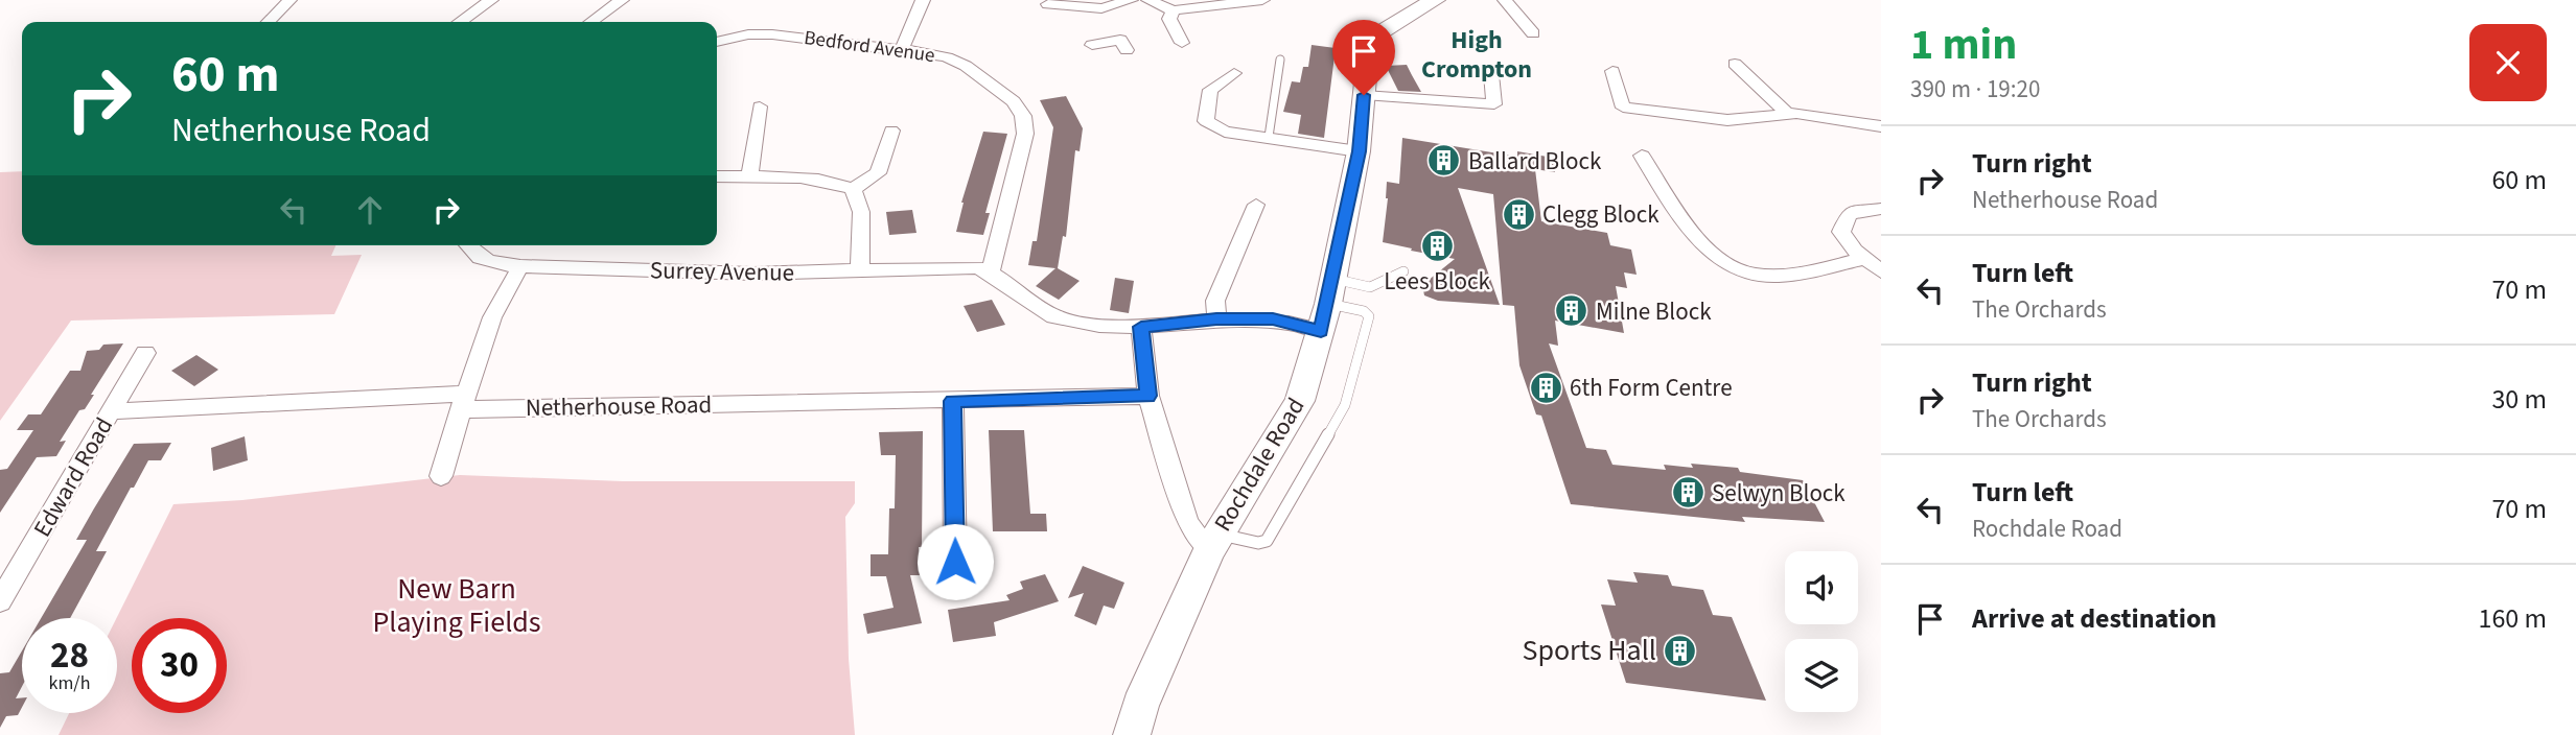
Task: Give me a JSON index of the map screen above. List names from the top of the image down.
{
  "streets": {
    "main road": ["Rochdale Road"],
    "street": [
      "Bedford Avenue",
      "Surrey Avenue",
      "Netherhouse Road",
      "Edward Road"
    ]
  },
  "crossings": [
    ["Bedford Avenue", "Surrey Avenue"],
    ["Netherhouse Road", "Edward Road"]
  ],
  "districts": ["High Crompton"],
  "parks": ["New Barn Playing Fields"],
  "places": {
    "building": [
      "Ballard Block",
      "Clegg Block",
      "Lees Block",
      "Milne Block",
      "6th Form Centre",
      "Selwyn Block",
      "Sports Hall"
    ]
  },
  "page": {
    "heading": ["1 min", "390 m · 19:20"],
    "turn": ["60 m", "Netherhouse Road"],
    "list": [
      {
        "name": "Turn right",
        "note": "Netherhouse Road",
        "value": "60 m"
      },
      {
        "name": "Turn left",
        "note": "The Orchards",
        "value": "70 m"
      },
      {
        "name": "Turn right",
        "note": "The Orchards",
        "value": "30 m"
      },
      {
        "name": "Turn left",
        "note": "Rochdale Road",
        "value": "70 m"
      },
      {
        "name": "Arrive at destination",
        "value": "160 m"
      }
    ],
    "speed": "28 km/h",
    "limit": "30"
  }
}
